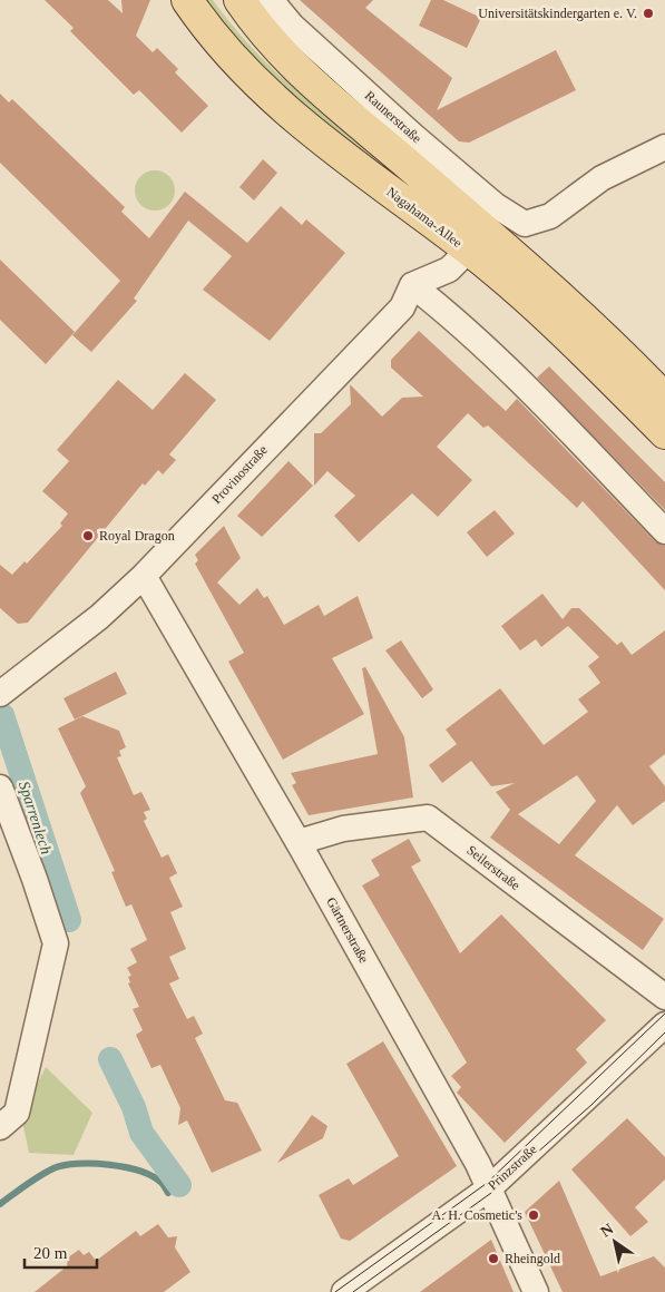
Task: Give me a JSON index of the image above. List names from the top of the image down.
{
  "streets": {
    "main road": ["Nagahama-Allee"],
    "street": [
      "Raunerstraße",
      "Provinostraße",
      "Seilerstraße",
      "Gärtnerstraße",
      "Prinzstraße"
    ]
  },
  "crossings": [
    ["Provinostraße", "Gärtnerstraße"],
    ["Seilerstraße", "Gärtnerstraße"],
    ["Gärtnerstraße", "Prinzstraße"]
  ],
  "water": ["Sparrenlech"],
  "places": [
    "Universitätskindergarten e. V.",
    "Royal Dragon",
    "A. H. Cosmetic's",
    "Rheingold"
  ],
  "scale_bar": "20 m",
  "north": "top left"
}
